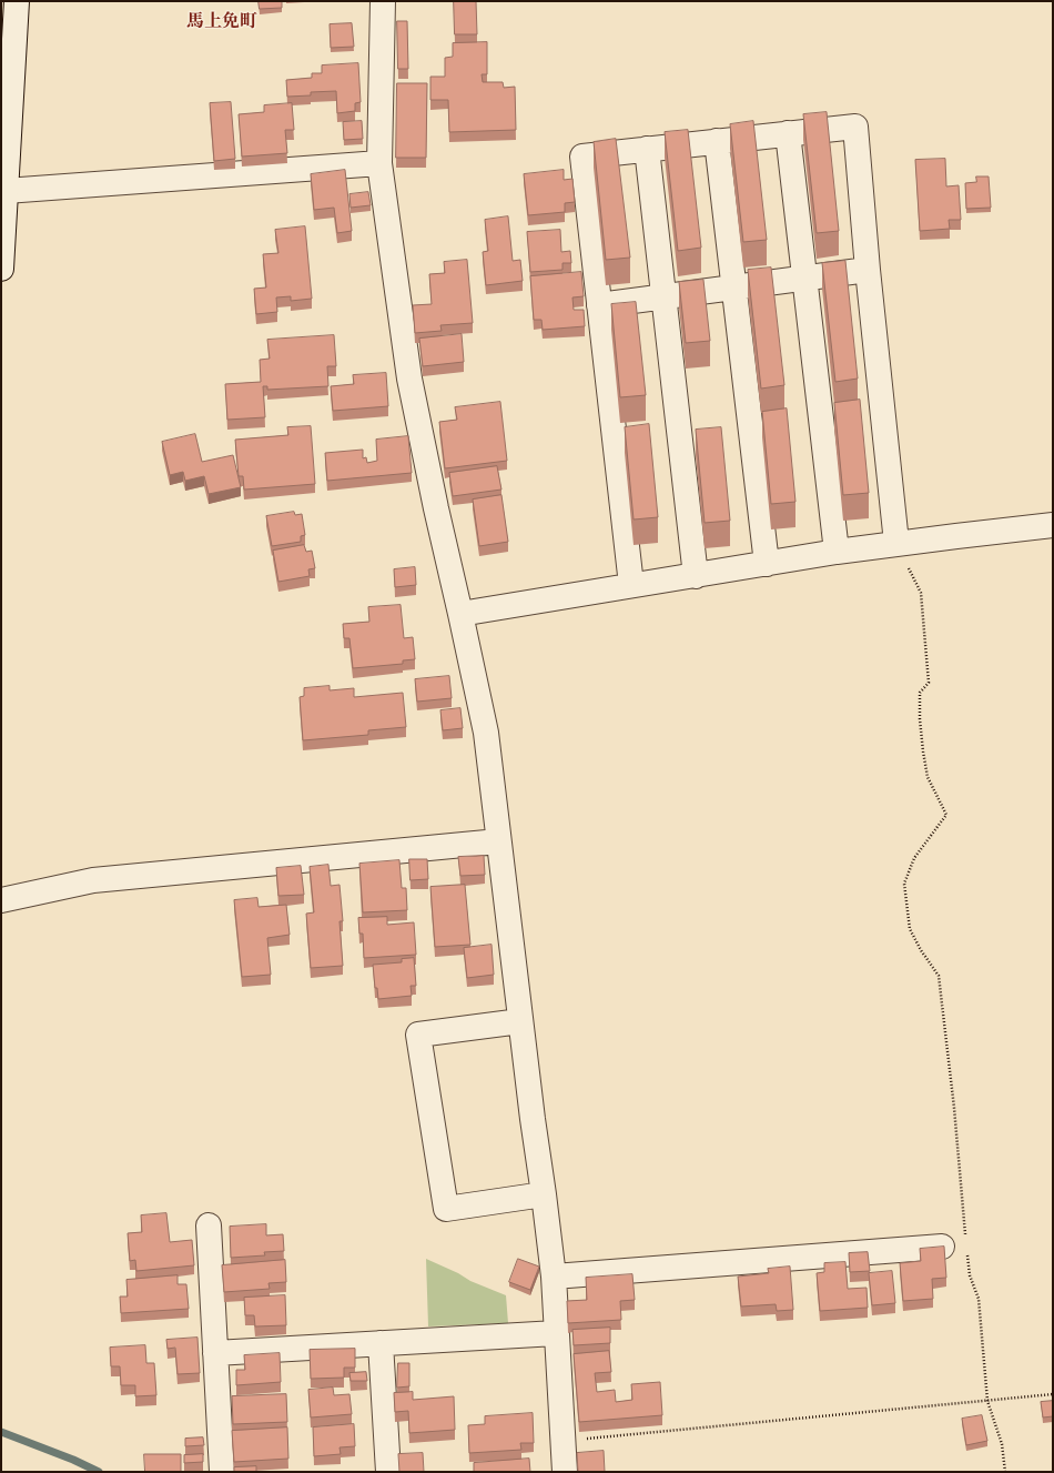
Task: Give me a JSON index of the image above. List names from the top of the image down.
{
  "districts": ["馬上免町"]
}
